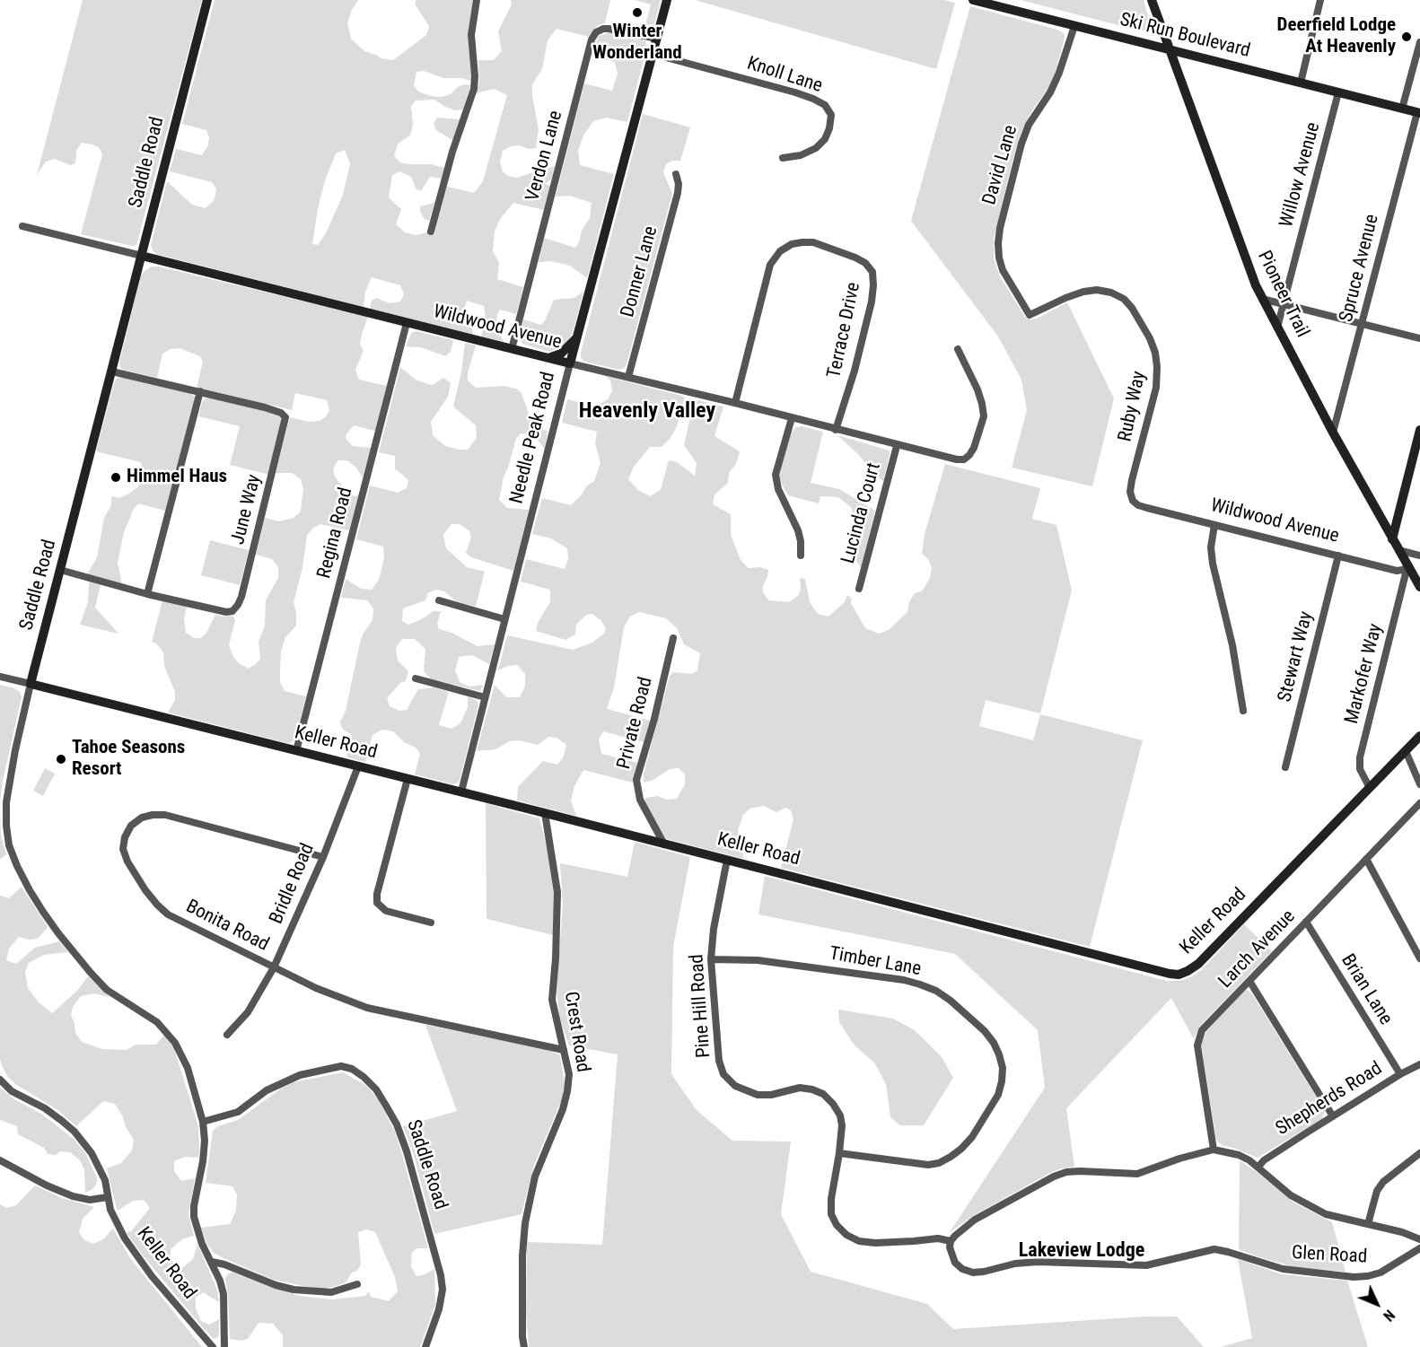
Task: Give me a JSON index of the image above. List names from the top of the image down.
{
  "streets": {
    "street": [
      "Ski Run Boulevard",
      "Knoll Lane",
      "Verdon Lane",
      "Saddle Road",
      "David Lane",
      "Willow Avenue",
      "Spruce Avenue",
      "Donner Lane",
      "Pioneer Trail",
      "Wildwood Avenue",
      "Terrace Drive",
      "Ruby Way",
      "Needle Peak Road",
      "June Way",
      "Lucinda Court",
      "Regina Road",
      "Stewart Way",
      "Markofer Way",
      "Private Road",
      "Keller Road",
      "Bridle Road",
      "Bonita Road",
      "Larch Avenue",
      "Timber Lane",
      "Brian Lane",
      "Pine Hill Road",
      "Crest Road",
      "Shepherds Road",
      "Glen Road"
    ]
  },
  "crossings": [
    ["Ski Run Boulevard", "David Lane"],
    ["Ski Run Boulevard", "Willow Avenue"],
    ["Ski Run Boulevard", "Spruce Avenue"],
    ["Ski Run Boulevard", "Pioneer Trail"],
    ["Knoll Lane", "Needle Peak Road"],
    ["Verdon Lane", "Wildwood Avenue"],
    ["Verdon Lane", "Needle Peak Road"],
    ["Saddle Road", "Wildwood Avenue"],
    ["Saddle Road", "June Way"],
    ["Saddle Road", "Keller Road"],
    ["David Lane", "Ruby Way"],
    ["Willow Avenue", "Pioneer Trail"],
    ["Spruce Avenue", "Pioneer Trail"],
    ["Donner Lane", "Wildwood Avenue"],
    ["Pioneer Trail", "Wildwood Avenue"],
    ["Pioneer Trail", "Markofer Way"],
    ["Wildwood Avenue", "Terrace Drive"],
    ["Wildwood Avenue", "Ruby Way"],
    ["Wildwood Avenue", "Needle Peak Road"],
    ["Wildwood Avenue", "Lucinda Court"],
    ["Wildwood Avenue", "Regina Road"],
    ["Wildwood Avenue", "Stewart Way"],
    ["Wildwood Avenue", "Markofer Way"],
    ["Needle Peak Road", "Keller Road"],
    ["Regina Road", "Keller Road"],
    ["Markofer Way", "Keller Road"],
    ["Private Road", "Keller Road"],
    ["Keller Road", "Bridle Road"],
    ["Keller Road", "Pine Hill Road"],
    ["Keller Road", "Crest Road"],
    ["Bridle Road", "Bonita Road"],
    ["Bonita Road", "Crest Road"],
    ["Larch Avenue", "Brian Lane"],
    ["Timber Lane", "Pine Hill Road"],
    ["Brian Lane", "Shepherds Road"],
    ["Pine Hill Road", "Glen Road"]
  ],
  "districts": ["Heavenly Valley", "Lakeview Lodge"],
  "places": [
    "Winter Wonderland",
    "Deerfield Lodge At Heavenly",
    "Himmel Haus",
    "Tahoe Seasons Resort"
  ],
  "north": "bottom right"
}
